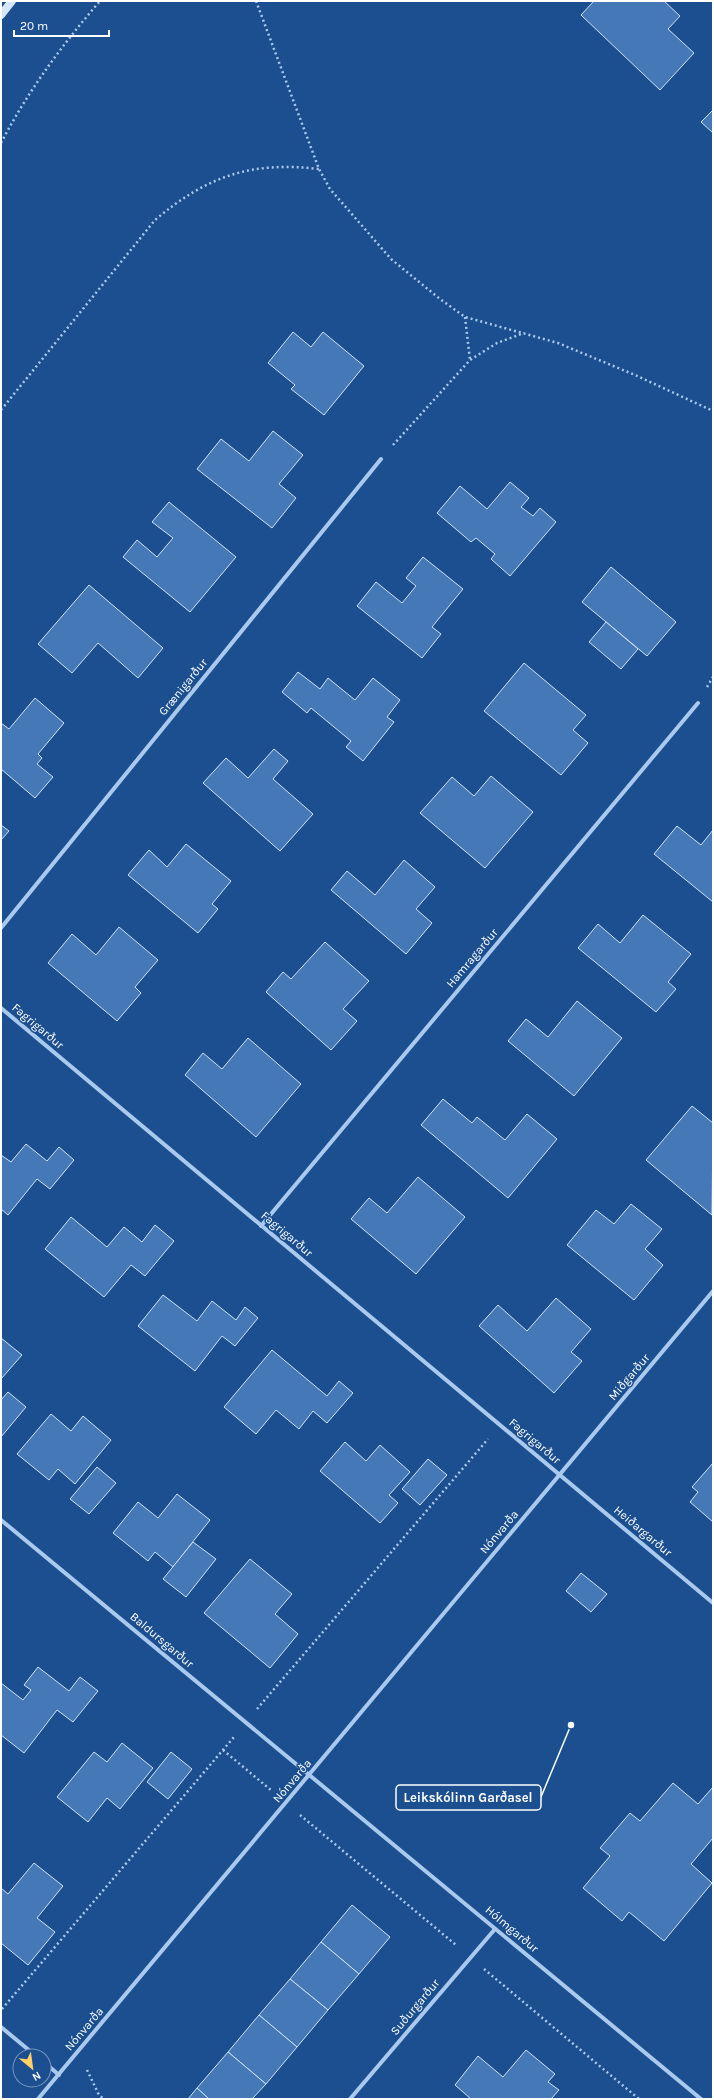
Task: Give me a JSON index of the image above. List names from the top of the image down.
{
  "streets": {
    "street": [
      "Grænigarður",
      "Hamragarður",
      "Fagrigarður",
      "Miðgarður",
      "Heiðargarður",
      "Nónvarða",
      "Baldursgarður",
      "Hólmgarður",
      "Suðurgarður"
    ]
  },
  "crossings": [
    ["Hamragarður", "Fagrigarður"],
    ["Fagrigarður", "Miðgarður"],
    ["Fagrigarður", "Heiðargarður"],
    ["Fagrigarður", "Nónvarða"],
    ["Miðgarður", "Heiðargarður"],
    ["Miðgarður", "Nónvarða"],
    ["Heiðargarður", "Nónvarða"],
    ["Nónvarða", "Baldursgarður"],
    ["Nónvarða", "Hólmgarður"],
    ["Baldursgarður", "Hólmgarður"],
    ["Hólmgarður", "Suðurgarður"]
  ],
  "places": ["Leikskólinn Garðasel"],
  "scale_bar": "20 m",
  "north": "bottom right"
}
